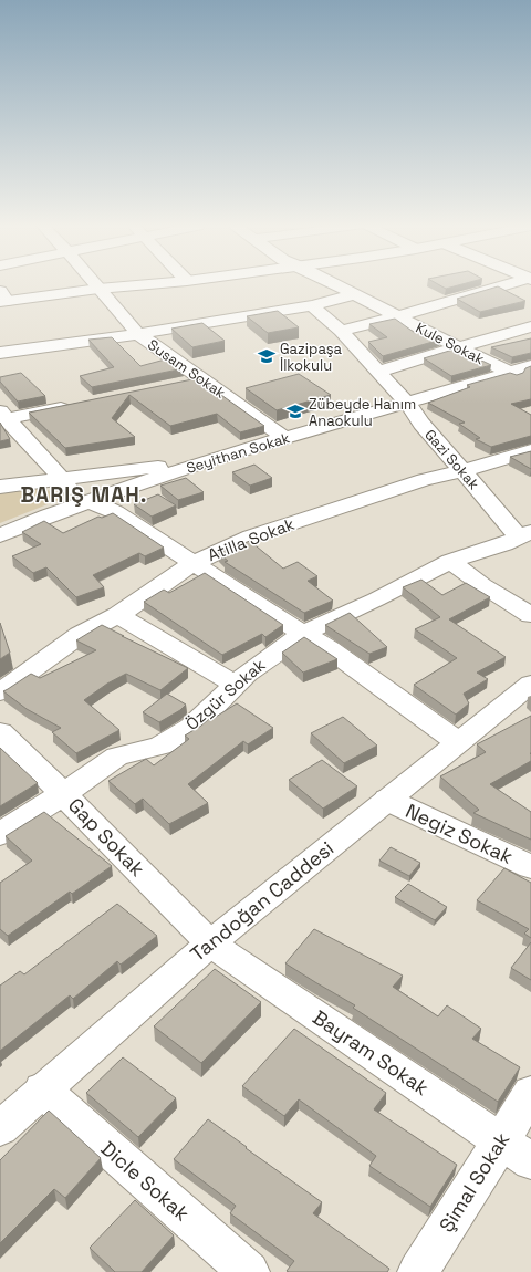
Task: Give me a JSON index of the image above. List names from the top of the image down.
{
  "streets": {
    "street": [
      "Kule Sokak",
      "Susam Sokak",
      "Seyithan Sokak",
      "Gazi Sokak",
      "Atilla Sokak",
      "Özgür Sokak",
      "Negiz Sokak",
      "Gap Sokak",
      "Tandoğan Caddesi",
      "Bayram Sokak",
      "Dicle Sokak",
      "Şimal Sokak"
    ]
  },
  "crossings": [
    ["Kule Sokak", "Seyithan Sokak"],
    ["Susam Sokak", "Seyithan Sokak"],
    ["Seyithan Sokak", "Gazi Sokak"],
    ["Gazi Sokak", "Atilla Sokak"],
    ["Gazi Sokak", "Özgür Sokak"],
    ["Özgür Sokak", "Gap Sokak"],
    ["Negiz Sokak", "Tandoğan Caddesi"],
    ["Gap Sokak", "Tandoğan Caddesi"],
    ["Gap Sokak", "Bayram Sokak"],
    ["Tandoğan Caddesi", "Bayram Sokak"],
    ["Tandoğan Caddesi", "Dicle Sokak"],
    ["Bayram Sokak", "Şimal Sokak"]
  ],
  "districts": ["BARIŞ MAH."],
  "places": {
    "school or university": ["Gazipaşa İlkokulu", "Zübeyde Hanım Anaokulu"]
  }
}
